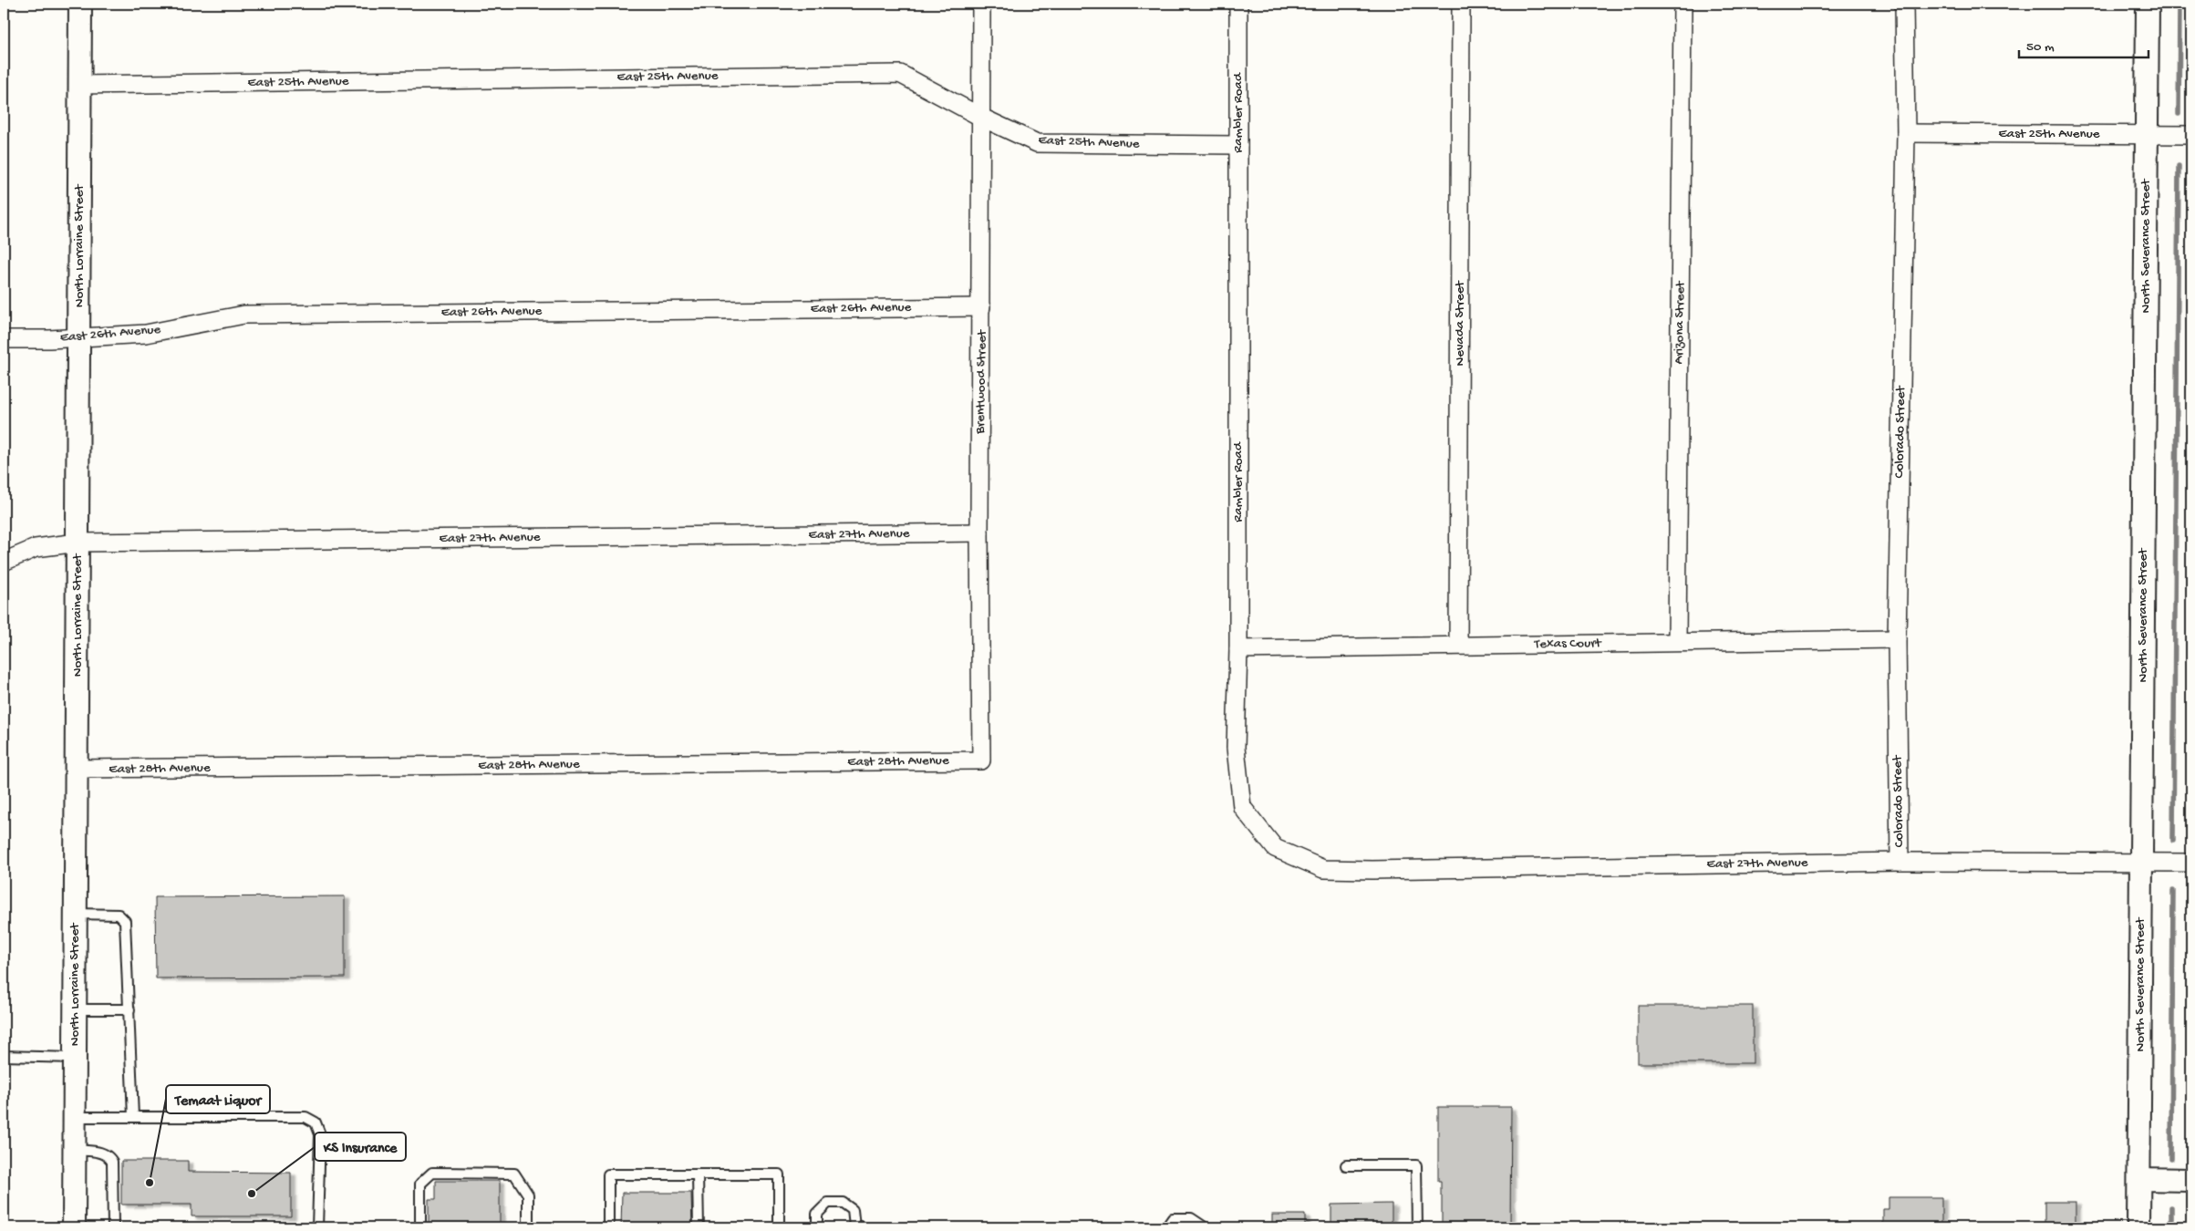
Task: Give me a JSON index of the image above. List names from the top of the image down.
{
  "streets": {
    "street": [
      "East 25th Avenue",
      "Rambler Road",
      "North Lorraine Street",
      "North Severance Street",
      "East 26th Avenue",
      "Arizona Street",
      "Nevada Street",
      "Brentwood Street",
      "Colorado Street",
      "East 27th Avenue",
      "Texas Court",
      "East 28th Avenue"
    ]
  },
  "crossings": [
    ["East 25th Avenue", "Rambler Road"],
    ["East 25th Avenue", "North Lorraine Street"],
    ["East 25th Avenue", "North Severance Street"],
    ["East 25th Avenue", "Brentwood Street"],
    ["East 25th Avenue", "Colorado Street"],
    ["Rambler Road", "East 27th Avenue"],
    ["Rambler Road", "Texas Court"],
    ["North Lorraine Street", "East 26th Avenue"],
    ["North Lorraine Street", "East 27th Avenue"],
    ["North Lorraine Street", "East 28th Avenue"],
    ["North Severance Street", "East 27th Avenue"],
    ["East 26th Avenue", "Brentwood Street"],
    ["Arizona Street", "Texas Court"],
    ["Nevada Street", "Texas Court"],
    ["Brentwood Street", "East 27th Avenue"],
    ["Brentwood Street", "East 28th Avenue"],
    ["Colorado Street", "East 27th Avenue"],
    ["Colorado Street", "Texas Court"]
  ],
  "places": ["Temaat Liquor", "KS Insurance"],
  "scale_bar": "50 m"
}
